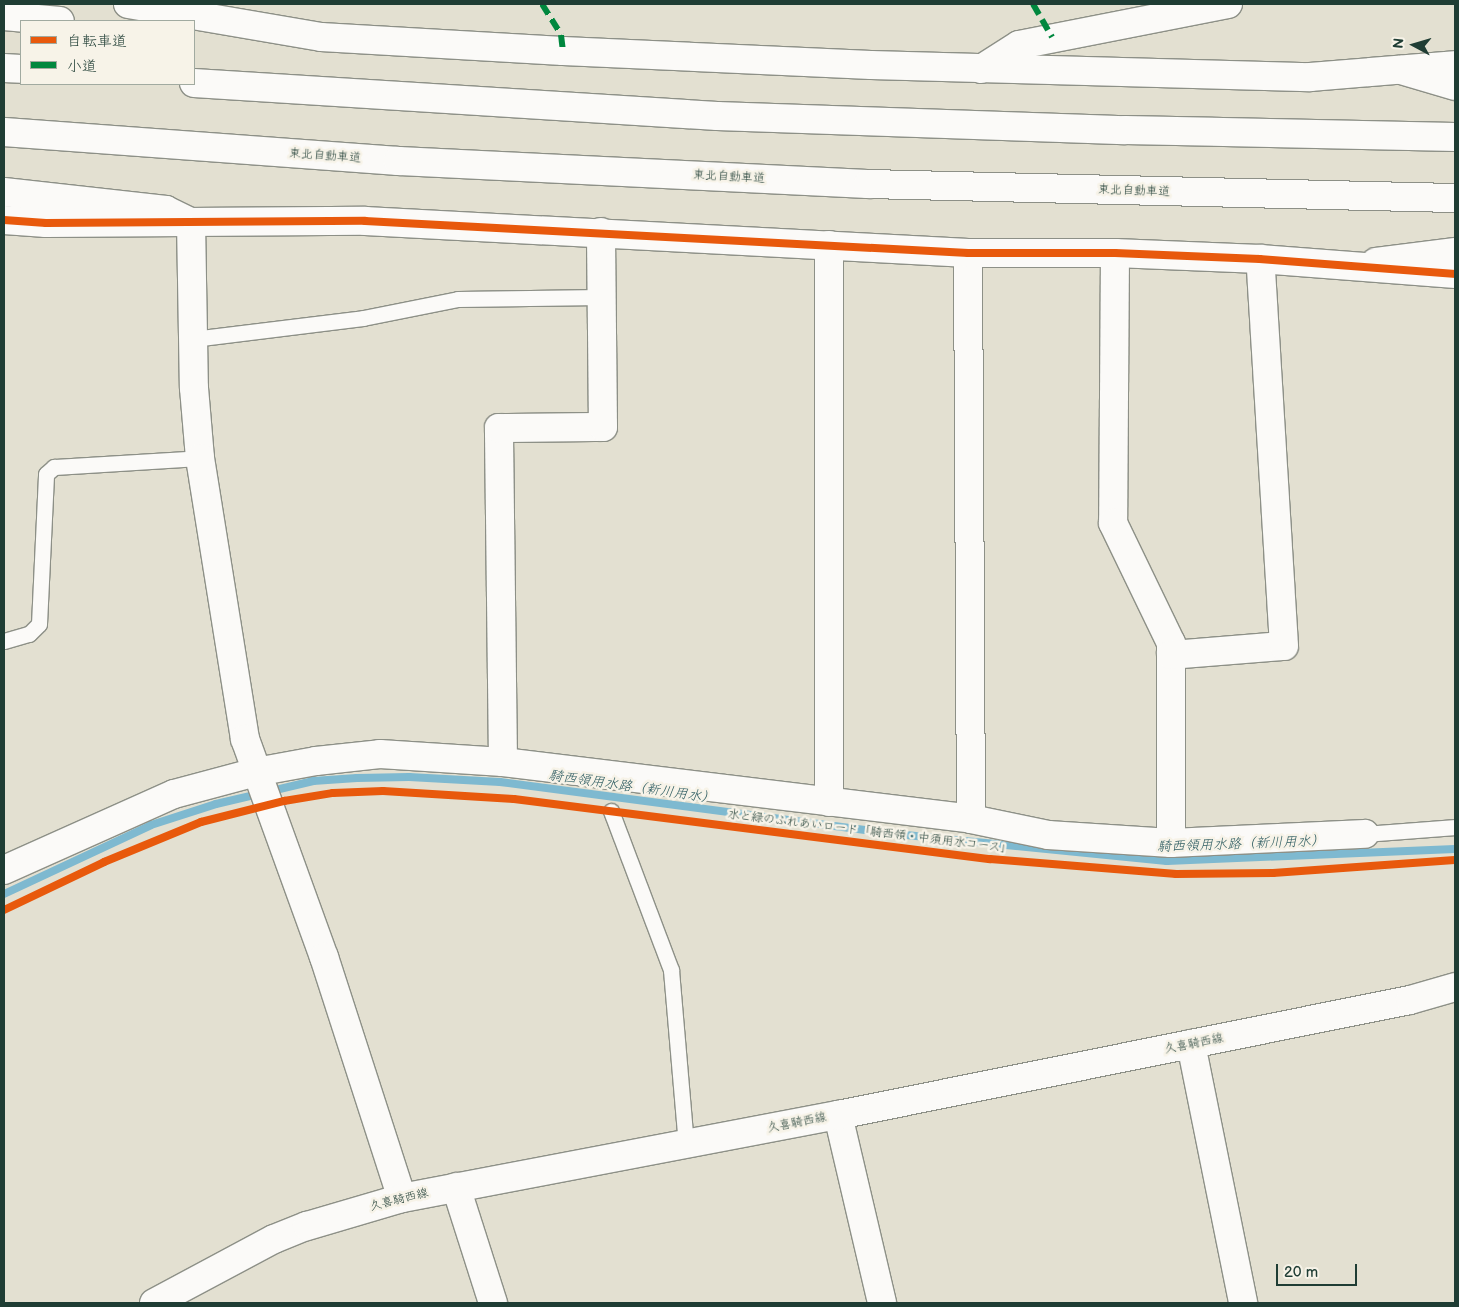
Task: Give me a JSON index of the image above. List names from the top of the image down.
{
  "streets": {
    "main road": ["東北自動車道", "久喜騎西線"],
    "cycle path": ["水と緑のふれあいロード「騎西領・中須用水コース」"]
  },
  "water": ["騎西領用水路（新川用水）"],
  "legend": ["自転車道", "小道"],
  "scale_bar": "20 m",
  "north": "left"
}
